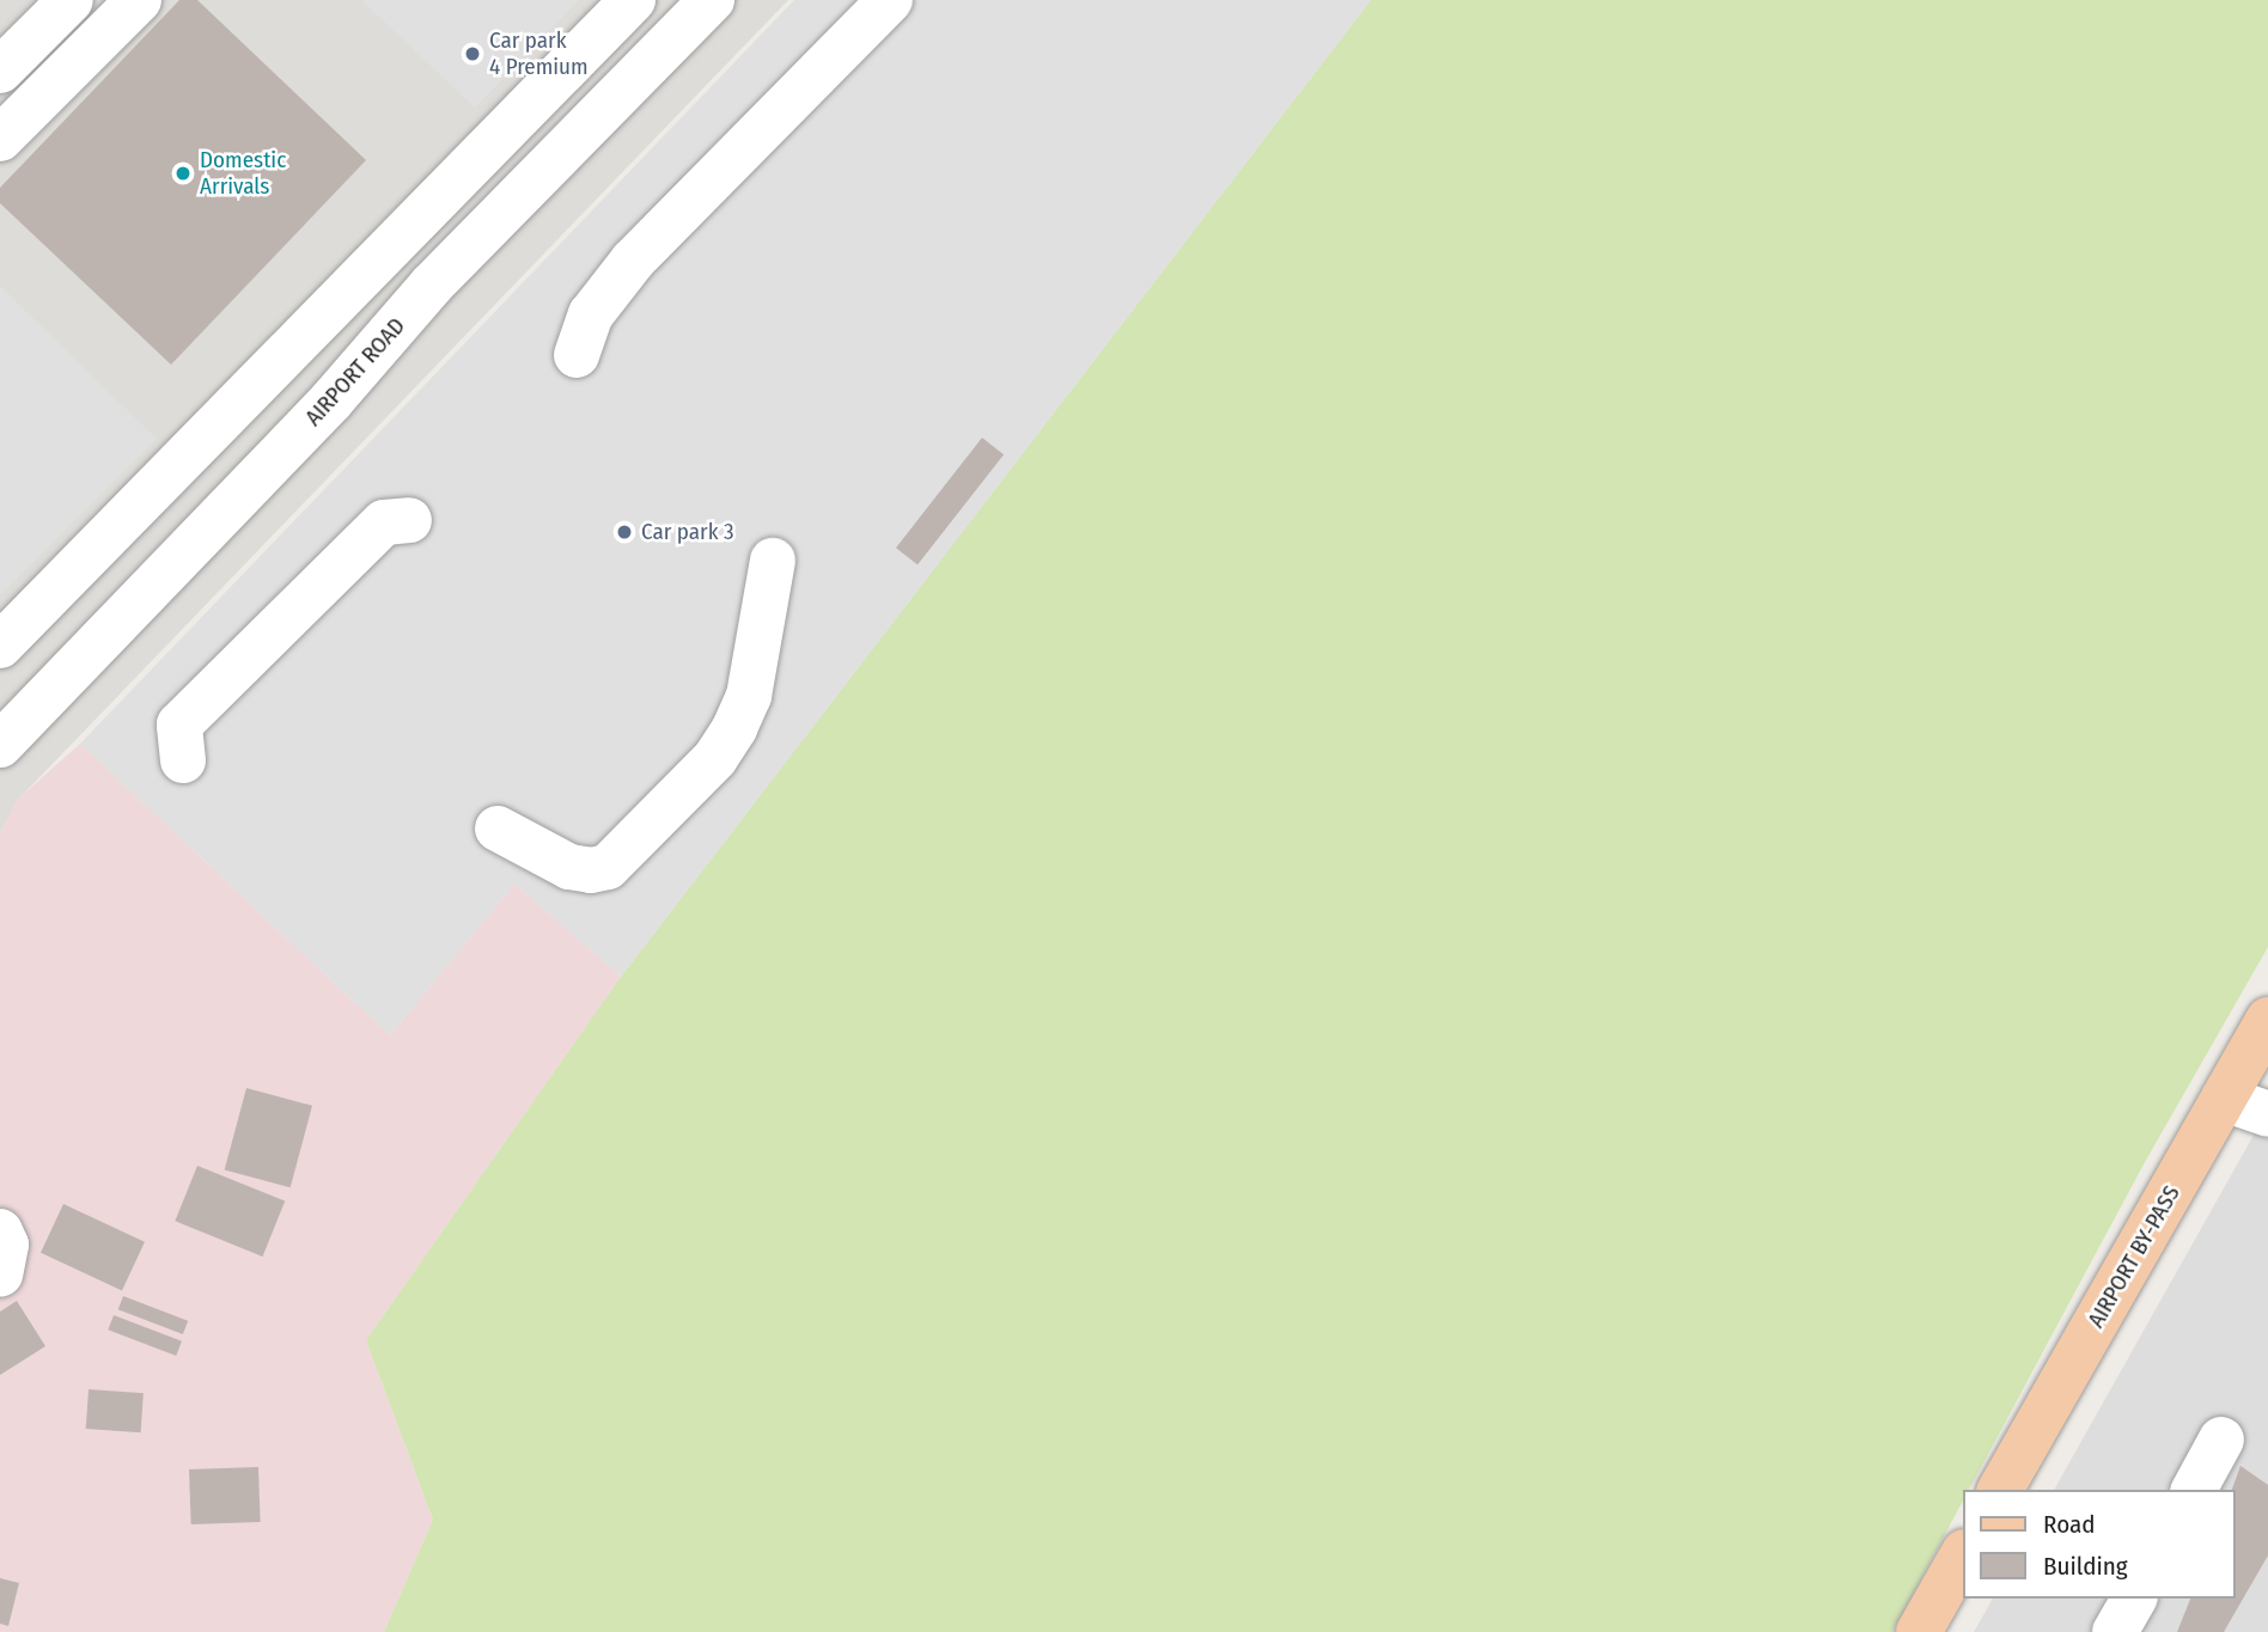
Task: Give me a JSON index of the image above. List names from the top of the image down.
{
  "streets": {
    "main road": ["AIRPORT BY-PASS"],
    "street": ["AIRPORT ROAD"]
  },
  "places": ["Car park 4 Premium", "Domestic Arrivals", "Car park 3"],
  "legend": ["Road", "Building"]
}
